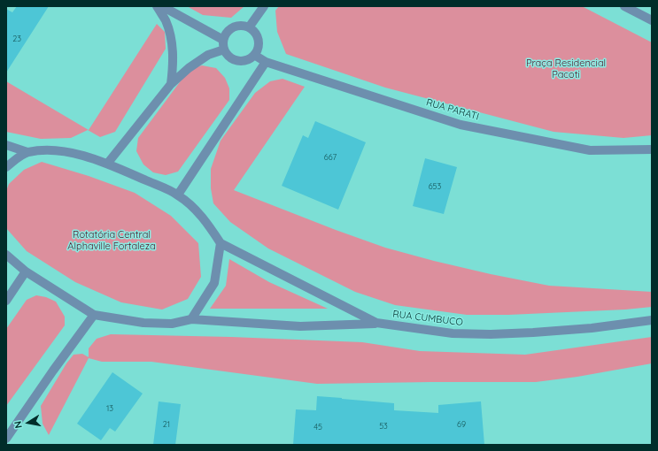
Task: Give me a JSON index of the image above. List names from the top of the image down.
{
  "streets": {
    "street": ["RUA PARATI", "RUA CUMBUCO"]
  },
  "parks": ["Praça Residencial Pacoti", "Rotatória Central Alphaville Fortaleza"],
  "house_numbers": [
    "23",
    "667",
    "653",
    "13",
    "21",
    "69",
    "53",
    "45"
  ],
  "north": "left"
}
